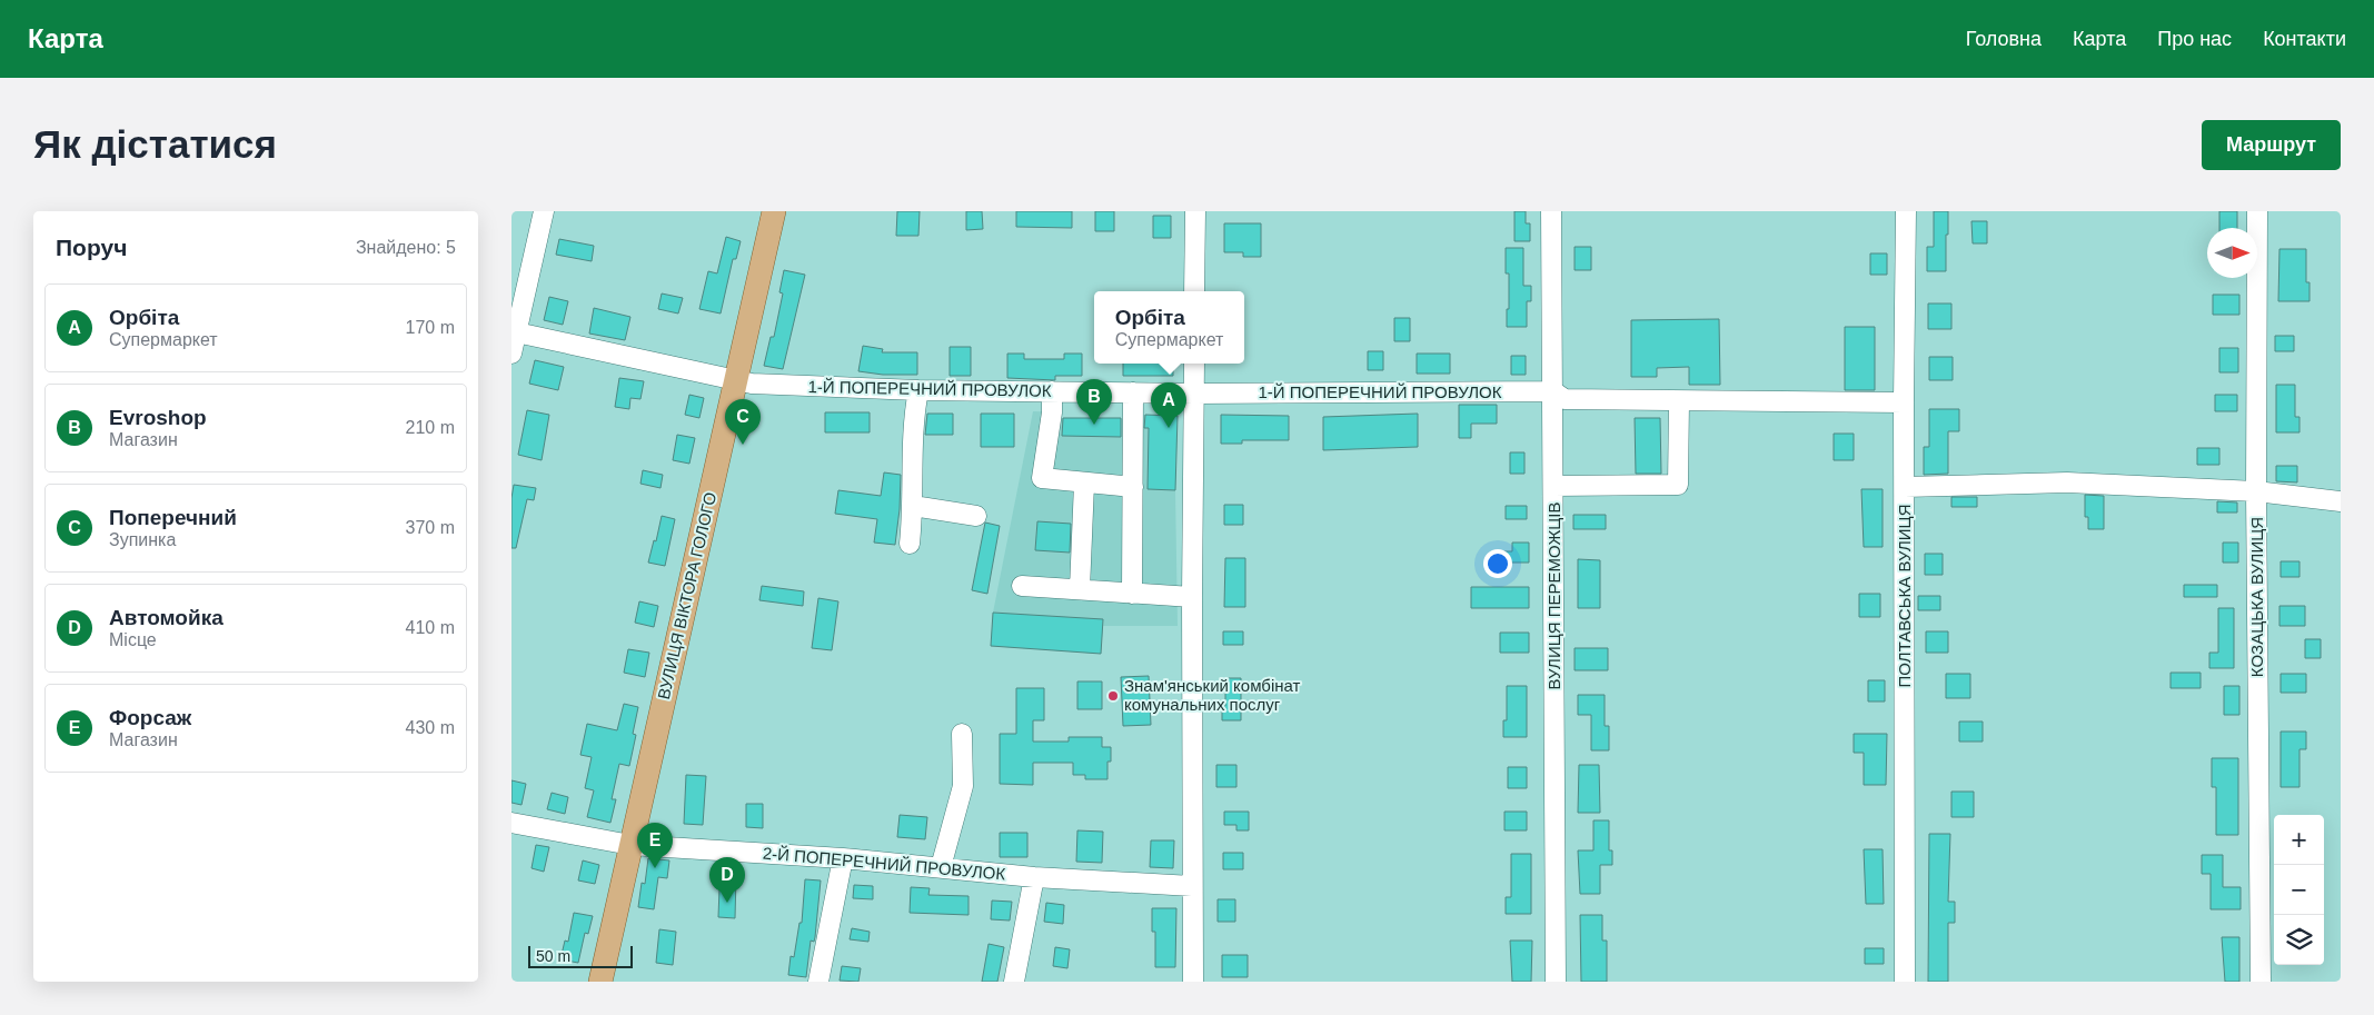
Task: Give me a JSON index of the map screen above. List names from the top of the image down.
{
  "streets": {
    "main road": ["ВУЛИЦЯ ВІКТОРА ГОЛОГО"],
    "street": [
      "1-Й ПОПЕРЕЧНИЙ ПРОВУЛОК",
      "ВУЛИЦЯ ПЕРЕМОЖЦІВ",
      "ПОЛТАВСЬКА ВУЛИЦЯ",
      "КОЗАЦЬКА ВУЛИЦЯ",
      "2-Й ПОПЕРЕЧНИЙ ПРОВУЛОК"
    ]
  },
  "crossings": [
    ["1-Й ПОПЕРЕЧНИЙ ПРОВУЛОК", "ВУЛИЦЯ ВІКТОРА ГОЛОГО"],
    ["1-Й ПОПЕРЕЧНИЙ ПРОВУЛОК", "ВУЛИЦЯ ПЕРЕМОЖЦІВ"],
    ["1-Й ПОПЕРЕЧНИЙ ПРОВУЛОК", "ПОЛТАВСЬКА ВУЛИЦЯ"],
    ["ВУЛИЦЯ ВІКТОРА ГОЛОГО", "2-Й ПОПЕРЕЧНИЙ ПРОВУЛОК"]
  ],
  "places": ["Знам'янський комбінат комунальних послуг"],
  "scale_bar": "50 m",
  "north": "right",
  "page": {
    "header": "Карта",
    "nav": [
      "Головна",
      "Карта",
      "Про нас",
      "Контакти"
    ],
    "buttons": "Маршрут",
    "title": "Як дістатися",
    "heading": ["Поруч", "Знайдено: 5"],
    "list": [
      {
        "mark": "A",
        "name": "Орбіта",
        "note": "Супермаркет",
        "value": "170 m"
      },
      {
        "mark": "B",
        "name": "Evroshop",
        "note": "Магазин",
        "value": "210 m"
      },
      {
        "mark": "C",
        "name": "Поперечний",
        "note": "Зупинка",
        "value": "370 m"
      },
      {
        "mark": "D",
        "name": "Автомойка",
        "note": "Місце",
        "value": "410 m"
      },
      {
        "mark": "E",
        "name": "Форсаж",
        "note": "Магазин",
        "value": "430 m"
      }
    ],
    "popup": ["Орбіта", "Супермаркет"],
    "pins": [
      "B",
      "A",
      "C",
      "E",
      "D"
    ],
    "map_buttons": ["+", "−"],
    "scale": "50 m"
  }
}
